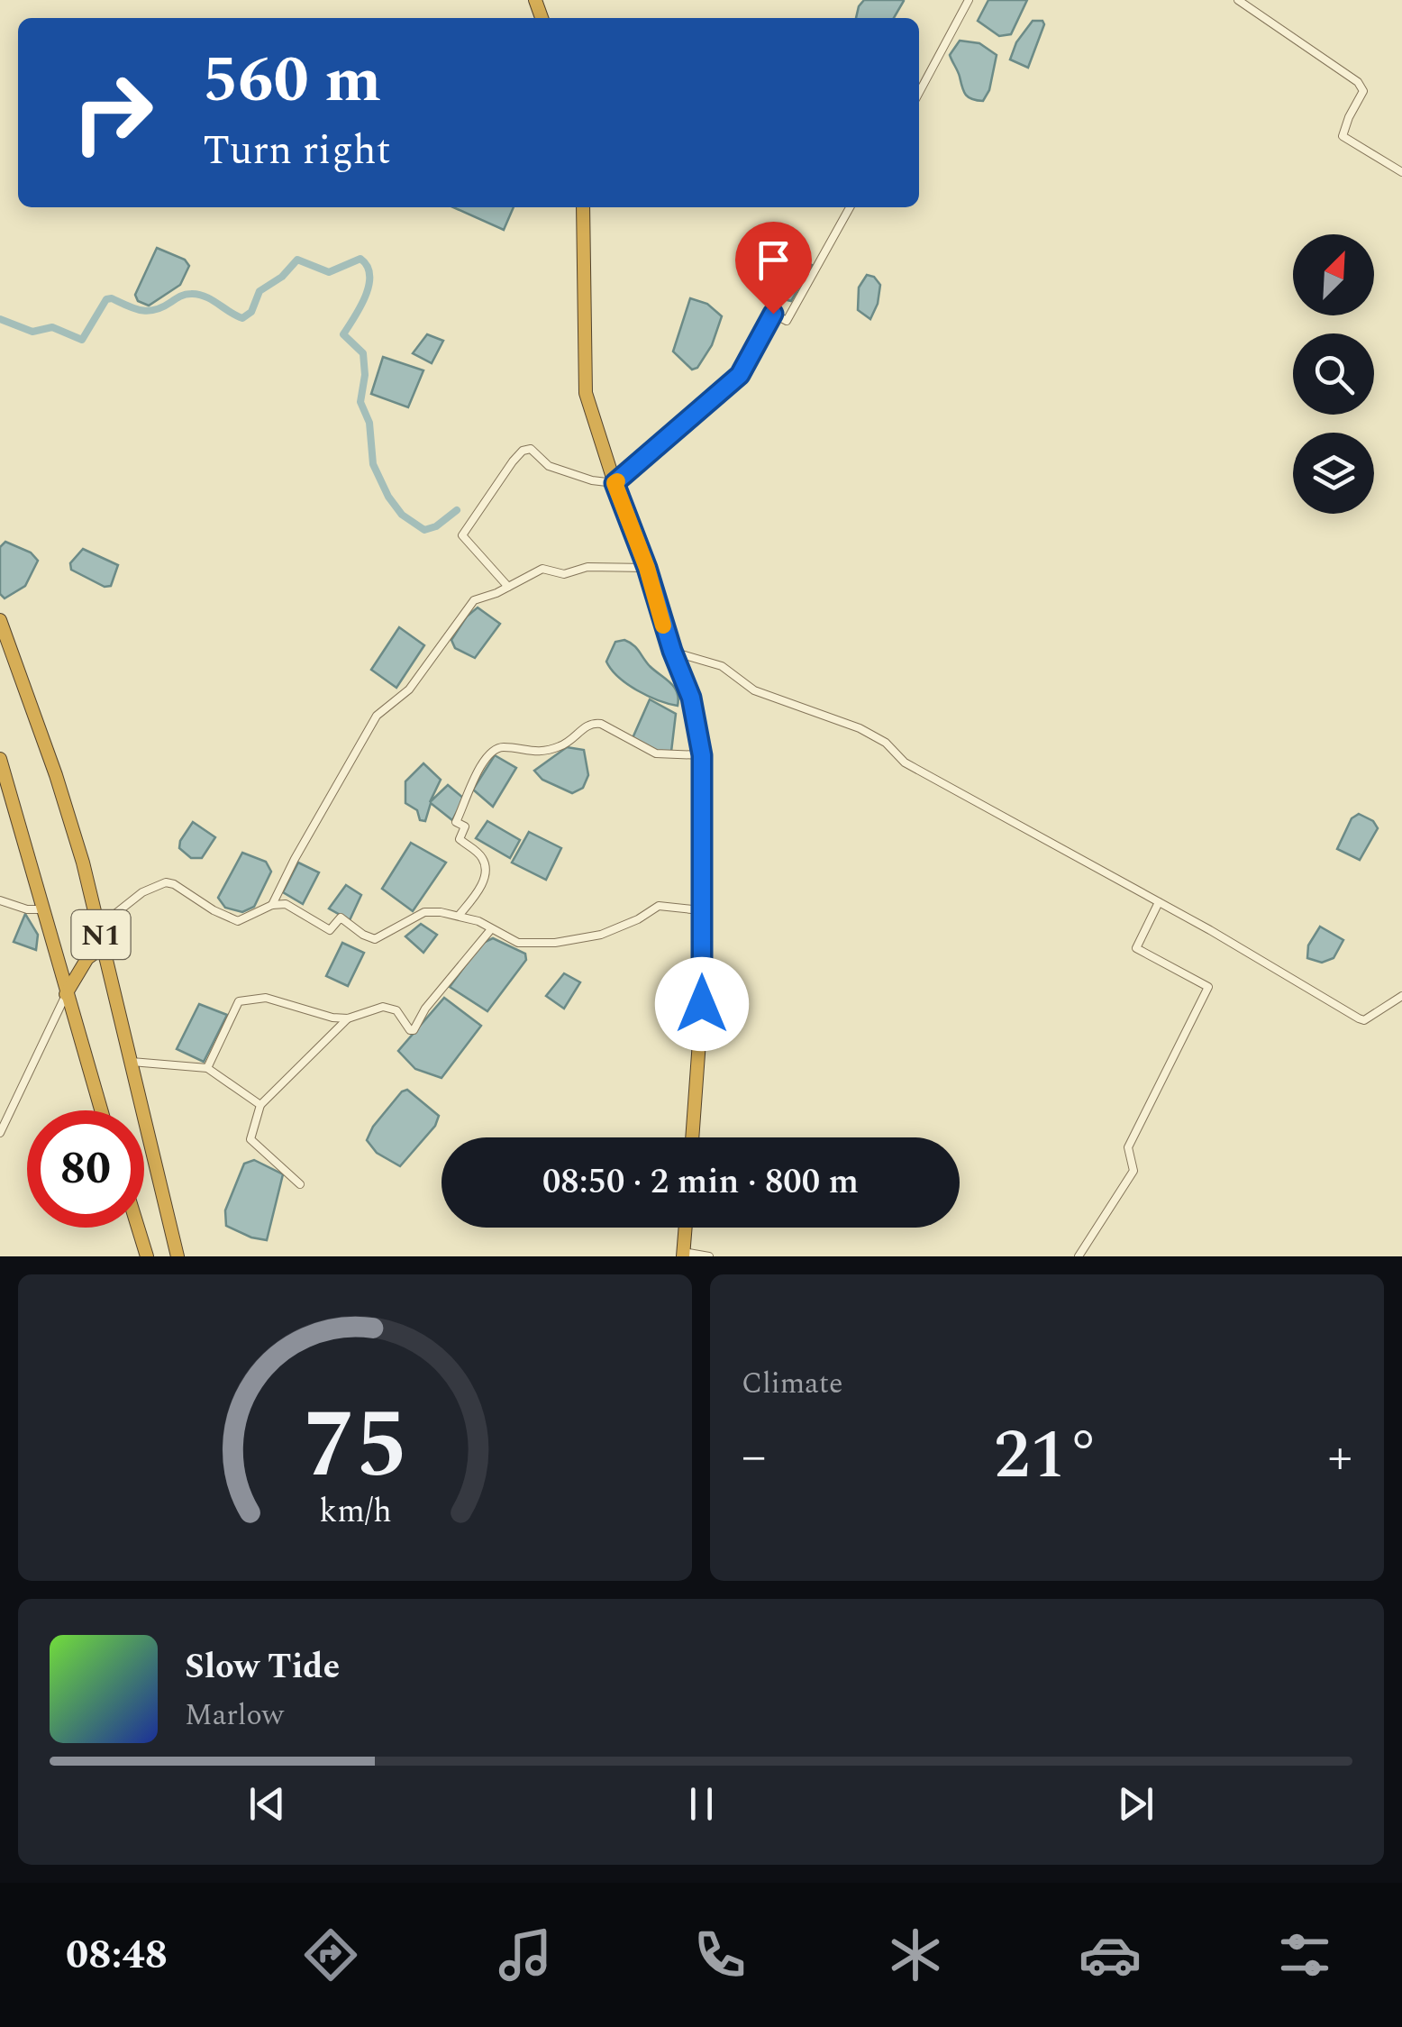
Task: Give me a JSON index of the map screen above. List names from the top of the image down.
{
  "streets": {
    "highway": ["N1"]
  },
  "north": "top right",
  "page": {
    "turn": ["560 m", "Turn right"],
    "limit": "80",
    "trip": "08:50 · 2 min · 800 m",
    "tile": "Climate",
    "heat": ["−", "21°", "+"],
    "song": ["Slow Tide", "Marlow"],
    "tabs": "08:48",
    "gauge": ["75", "km/h"]
  }
}
